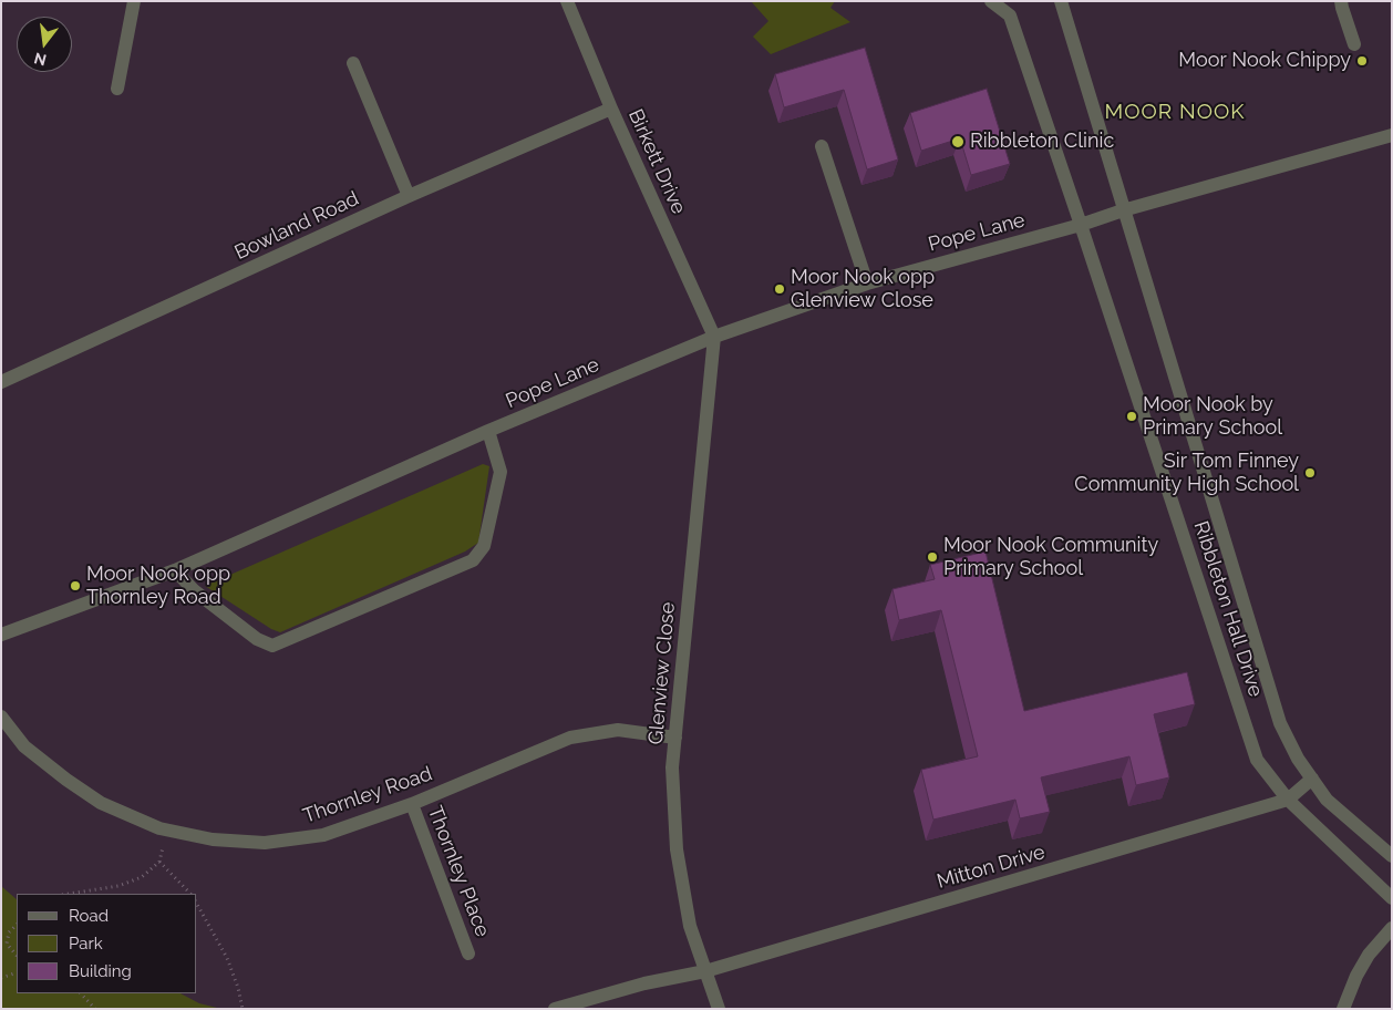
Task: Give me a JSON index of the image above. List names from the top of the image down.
{
  "streets": {
    "street": [
      "Birkett Drive",
      "Bowland Road",
      "Pope Lane",
      "Ribbleton Hall Drive",
      "Glenview Close",
      "Thornley Road",
      "Mitton Drive",
      "Thornley Place"
    ]
  },
  "crossings": [
    ["Birkett Drive", "Bowland Road"],
    ["Birkett Drive", "Pope Lane"],
    ["Birkett Drive", "Glenview Close"],
    ["Pope Lane", "Ribbleton Hall Drive"],
    ["Pope Lane", "Glenview Close"],
    ["Ribbleton Hall Drive", "Mitton Drive"],
    ["Glenview Close", "Thornley Road"],
    ["Glenview Close", "Mitton Drive"],
    ["Thornley Road", "Thornley Place"]
  ],
  "districts": ["MOOR NOOK"],
  "places": [
    "Moor Nook Chippy",
    "Ribbleton Clinic",
    "Moor Nook opp Glenview Close",
    "Moor Nook by Primary School",
    "Sir Tom Finney Community High School",
    "Moor Nook Community Primary School",
    "Moor Nook opp Thornley Road"
  ],
  "legend": ["Road", "Park", "Building"],
  "north": "bottom"
}
